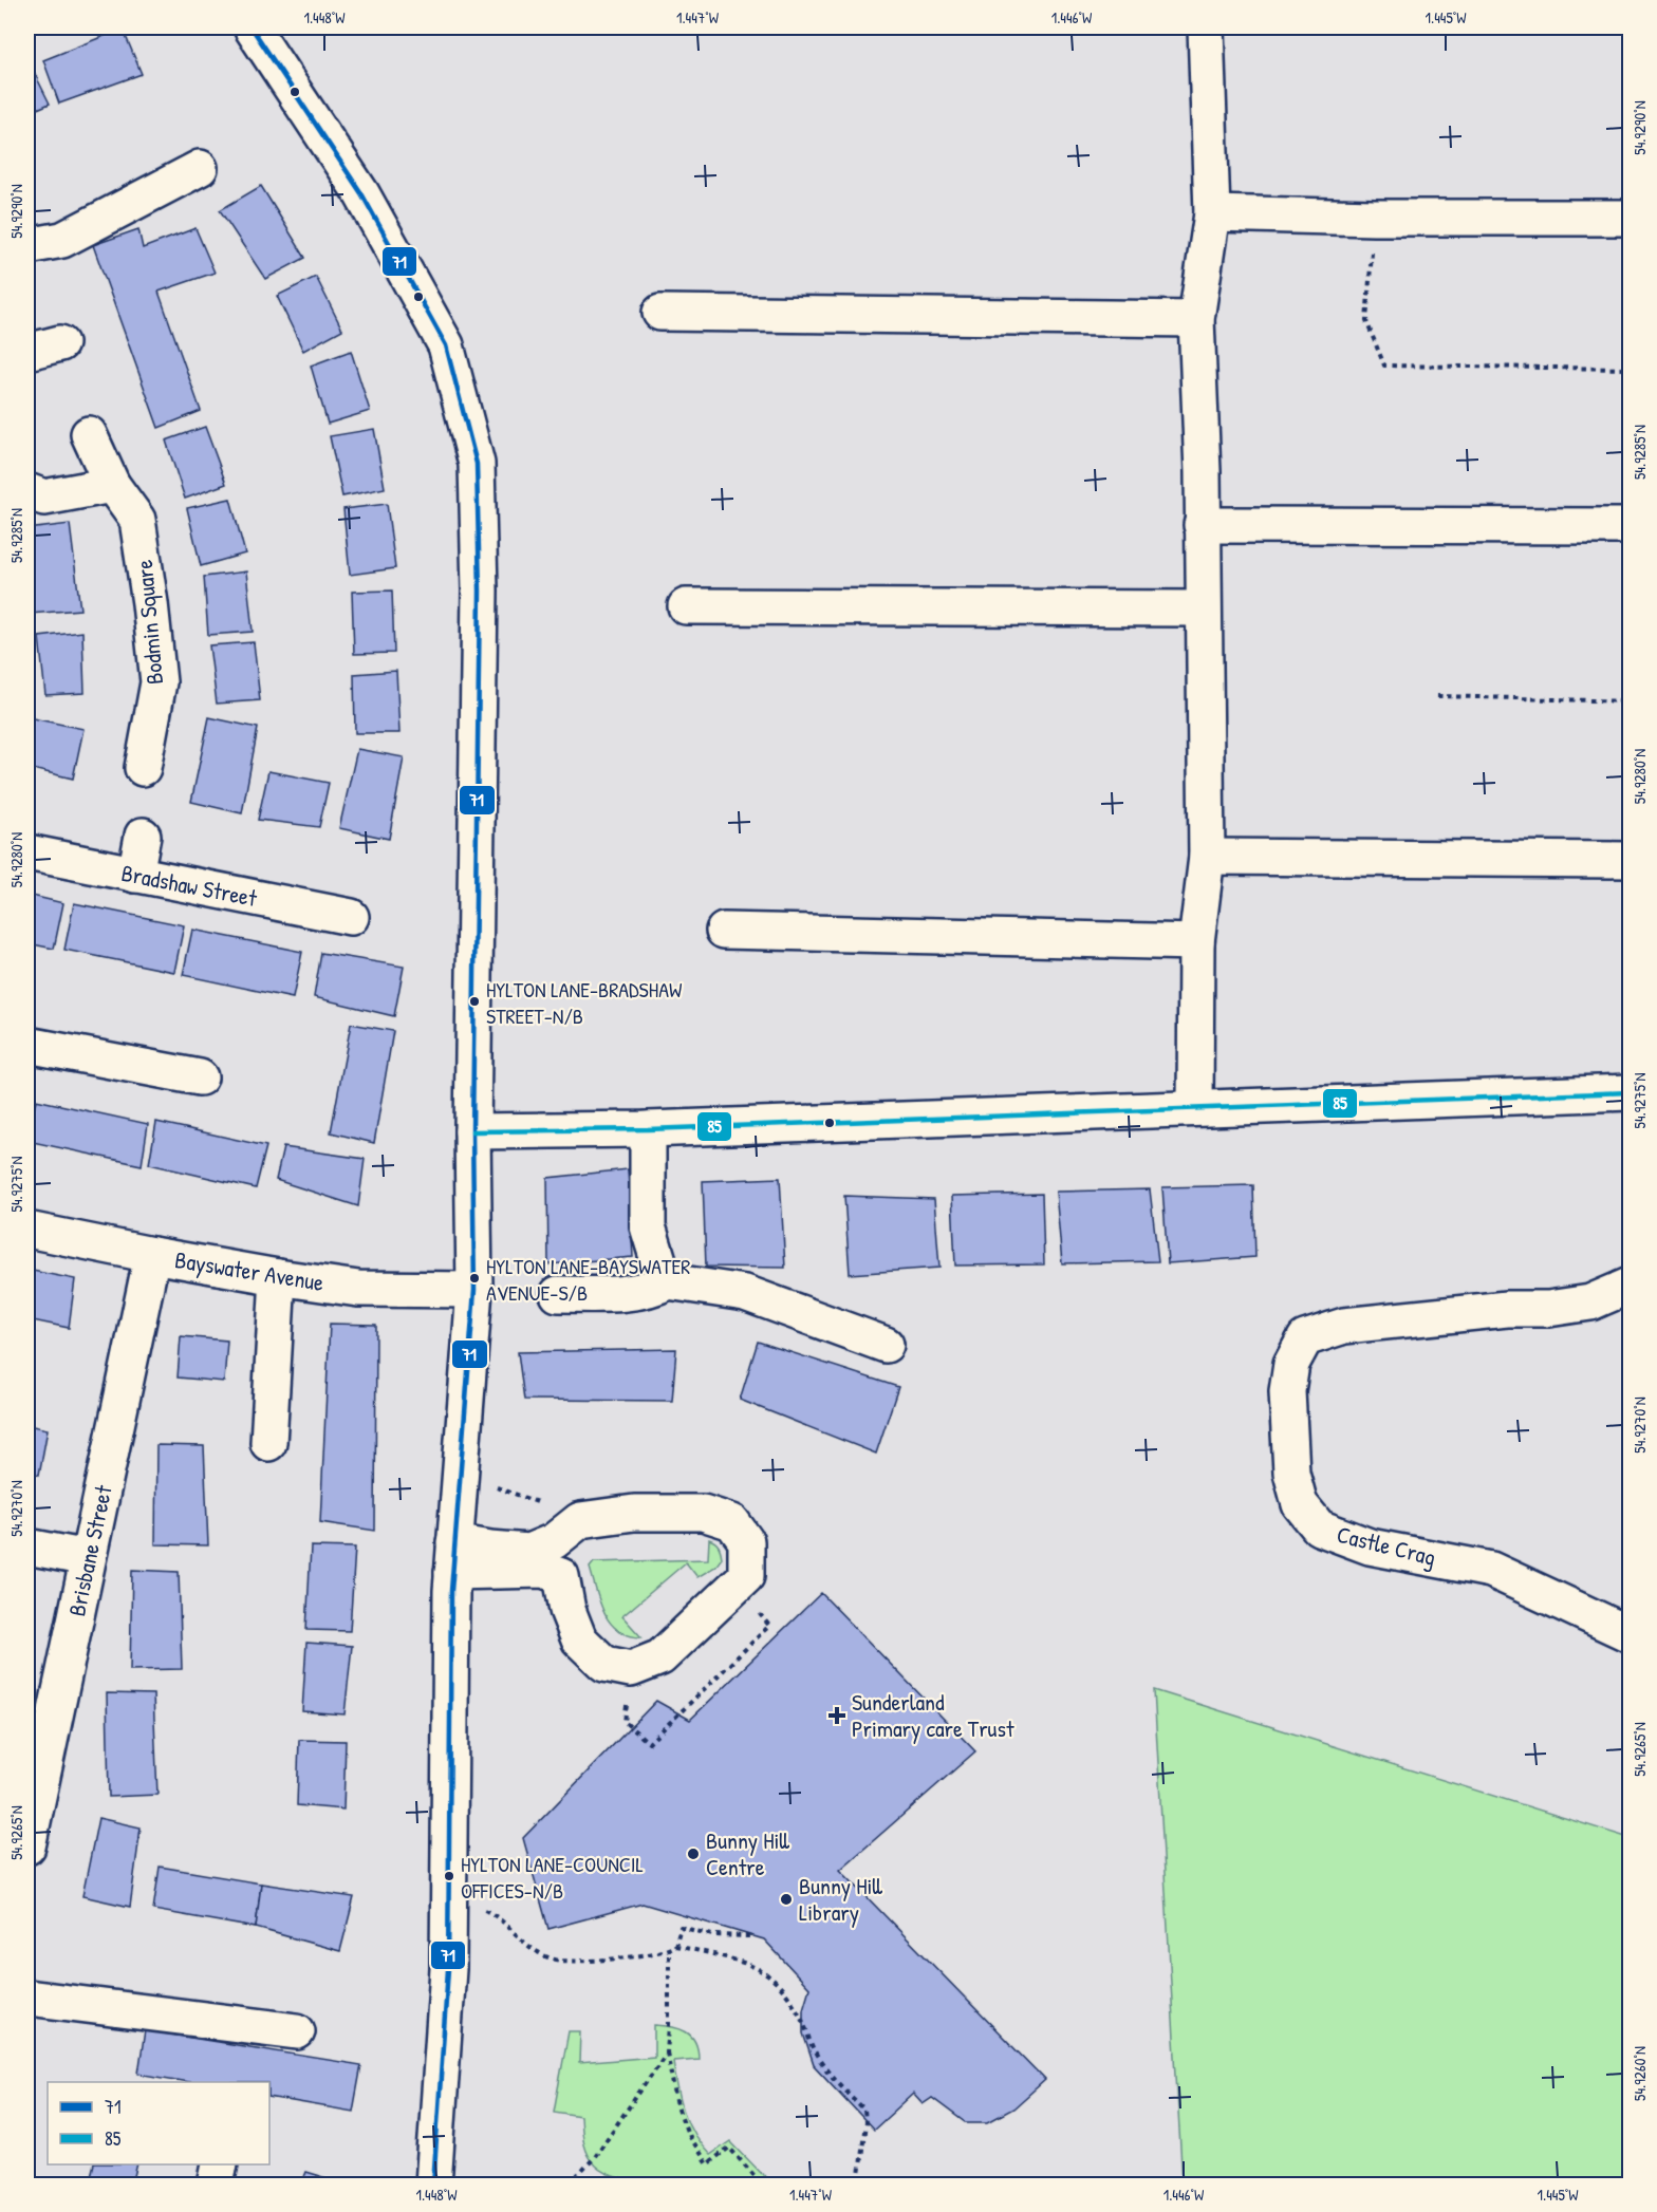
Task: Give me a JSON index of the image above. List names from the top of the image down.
{
  "streets": {
    "street": [
      "Bodmin Square",
      "Bradshaw Street",
      "Bayswater Avenue",
      "Castle Crag",
      "Brisbane Street"
    ]
  },
  "crossings": [
    ["Bayswater Avenue", "Brisbane Street"]
  ],
  "places": {
    "other": [
      "HYLTON LANE-BRADSHAW STREET-N/B",
      "HYLTON LANE-BAYSWATER AVENUE-S/B",
      "Bunny Hill Centre",
      "HYLTON LANE-COUNCIL OFFICES-N/B",
      "Bunny Hill Library"
    ],
    "health": ["Sunderland Primary care Trust"]
  },
  "lines": ["transit line 71", "transit line 85"],
  "legend": ["71", "85"],
  "coordinates": [
    "1.448°W",
    "1.447°W",
    "1.446°W",
    "1.445°W",
    "54.9290°N",
    "54.9285°N",
    "54.9280°N",
    "54.9275°N",
    "54.9270°N",
    "54.9265°N",
    "54.9260°N"
  ]
}
